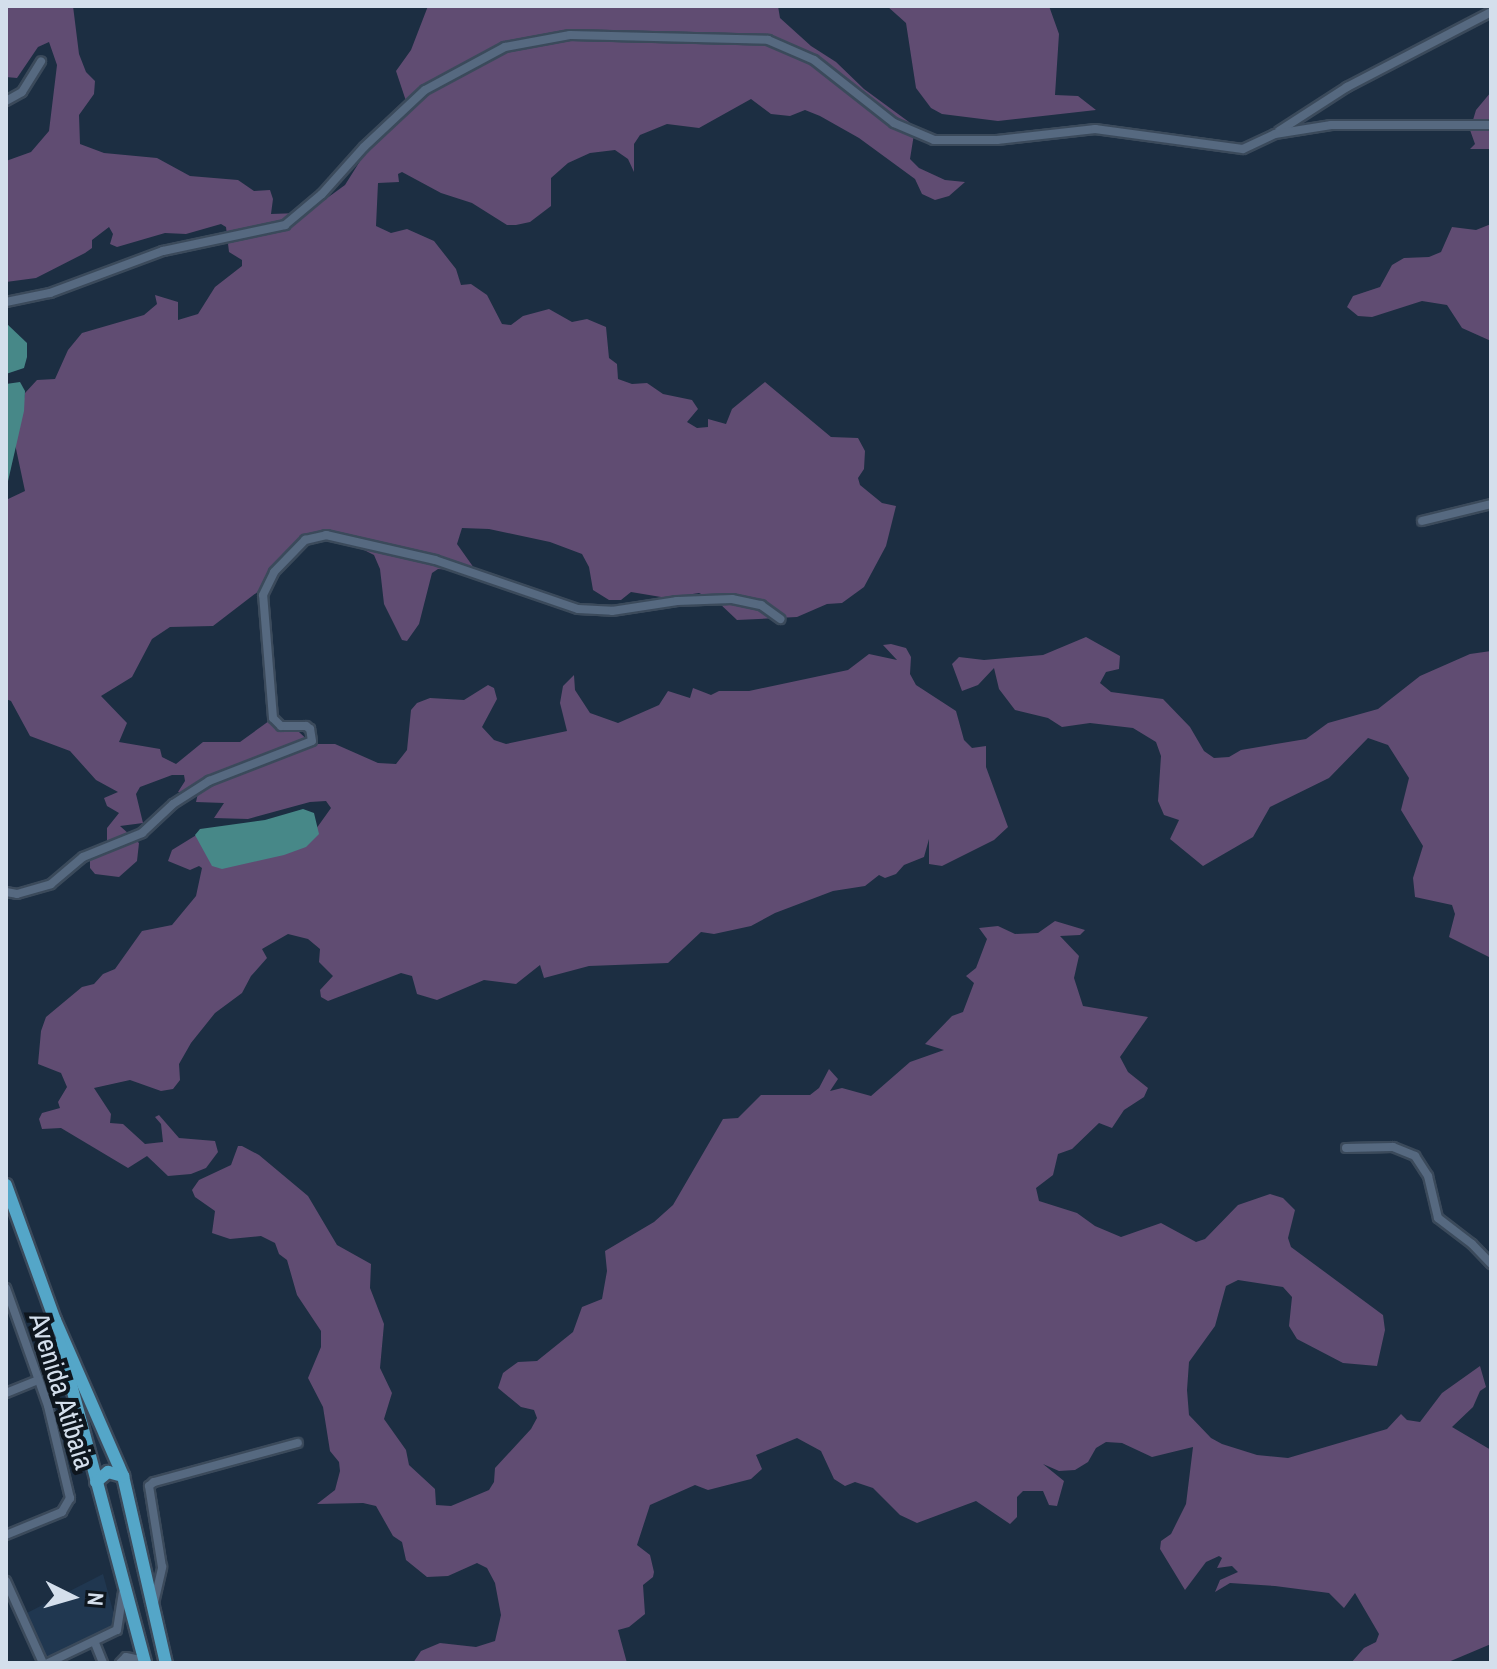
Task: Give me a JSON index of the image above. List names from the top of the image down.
{
  "streets": {
    "street": ["Avenida Atibaia"]
  },
  "north": "right"
}
